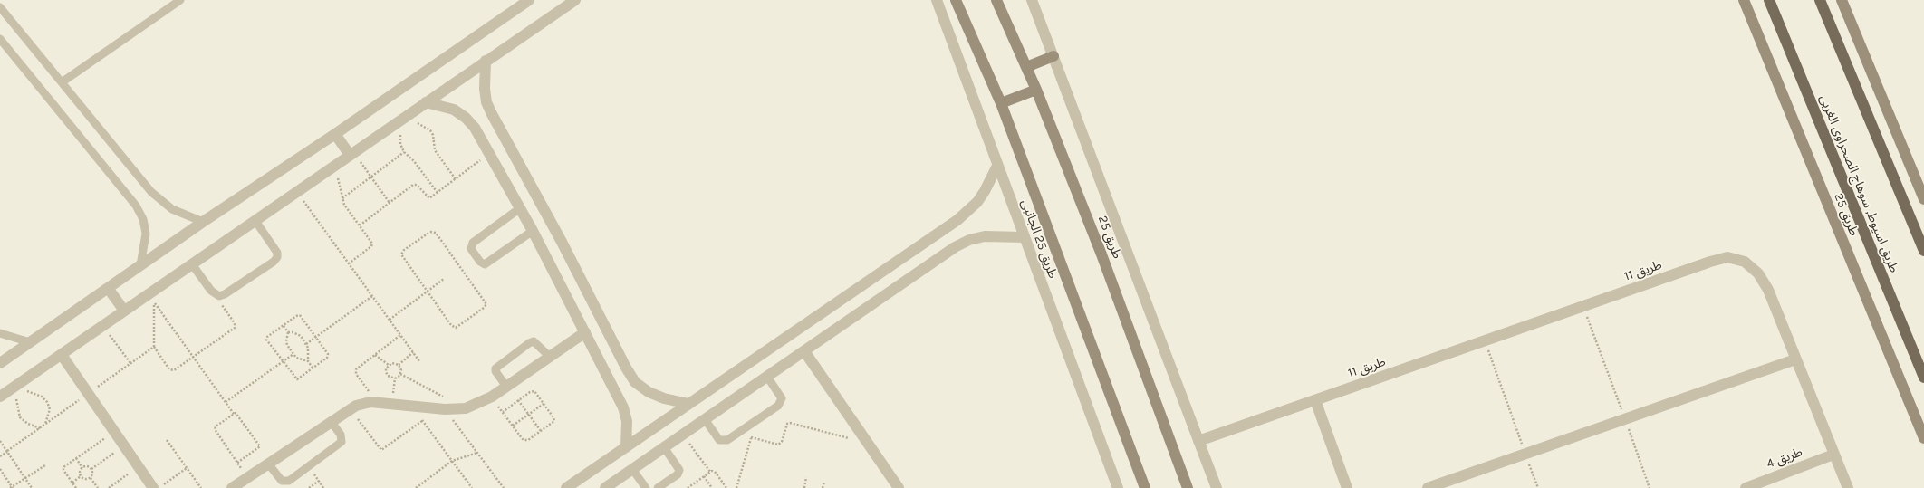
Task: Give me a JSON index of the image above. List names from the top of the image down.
{
  "streets": {
    "main road": ["طريق اسيوط, سوهاج الصحراوى الغربى"],
    "street": [
      "طريق 25",
      "طريق 25 الجانبى",
      "طريق 11",
      "طريق 4"
    ]
  },
  "crossings": [
    ["طريق 11", "طريق 4"]
  ]
}
